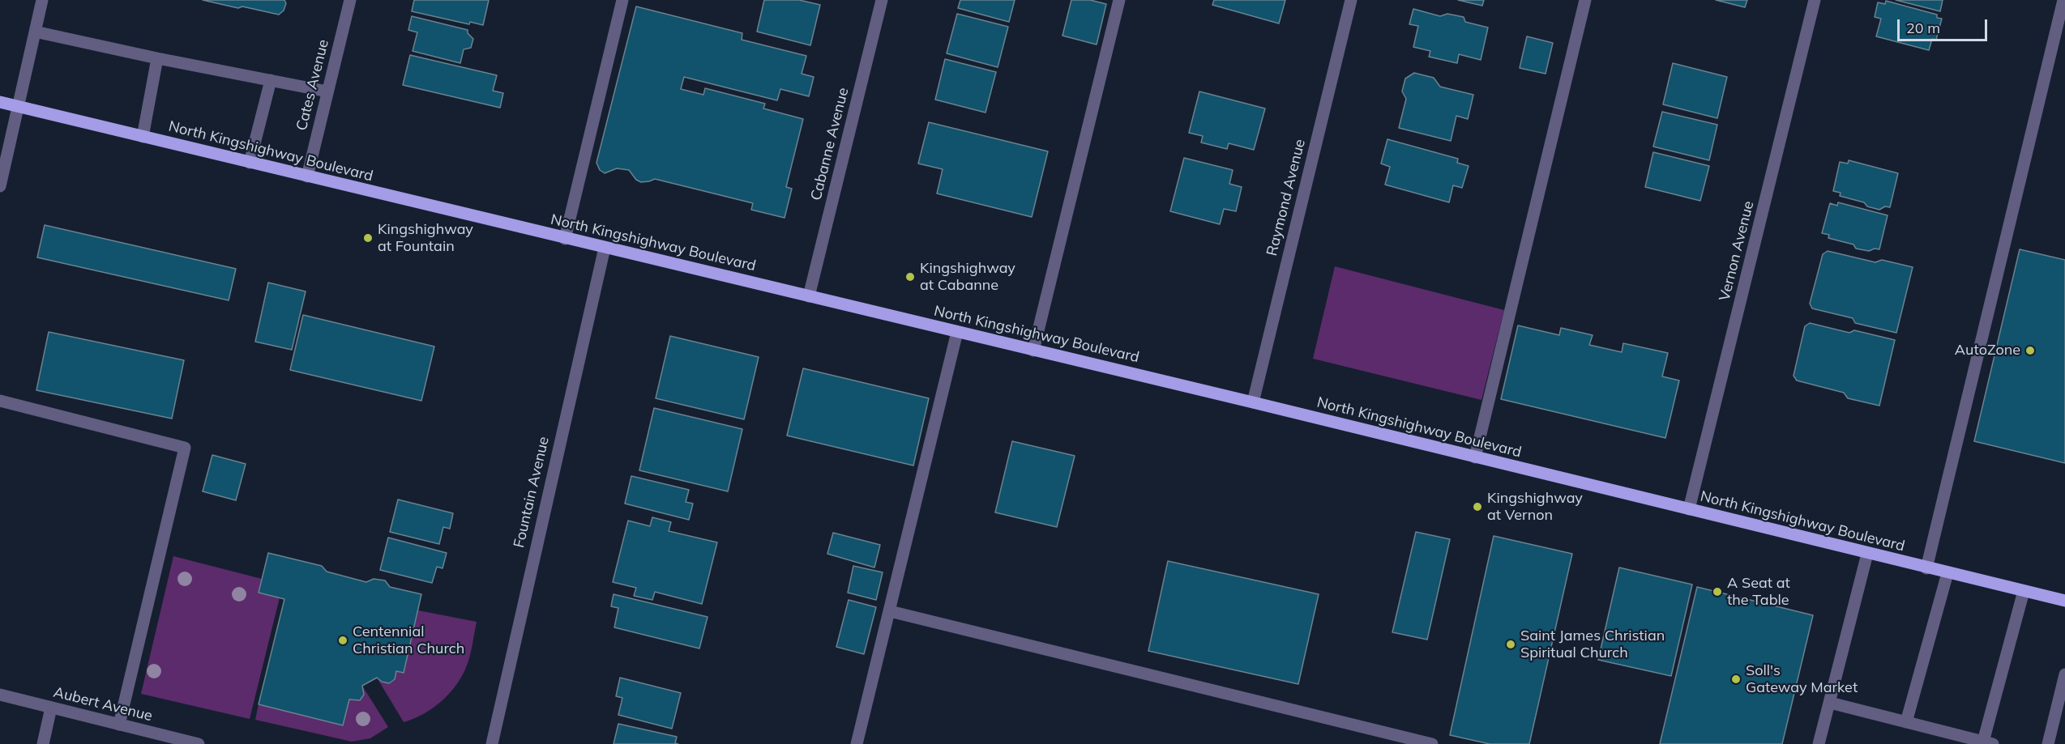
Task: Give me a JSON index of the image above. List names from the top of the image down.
{
  "streets": {
    "main road": ["North Kingshighway Boulevard"],
    "street": [
      "Cates Avenue",
      "Cabanne Avenue",
      "Raymond Avenue",
      "Vernon Avenue",
      "Fountain Avenue",
      "Aubert Avenue"
    ]
  },
  "crossings": [
    ["Cates Avenue", "North Kingshighway Boulevard"],
    ["Cabanne Avenue", "North Kingshighway Boulevard"],
    ["North Kingshighway Boulevard", "Raymond Avenue"],
    ["North Kingshighway Boulevard", "Vernon Avenue"],
    ["North Kingshighway Boulevard", "Fountain Avenue"]
  ],
  "places": [
    "Kingshighway at Fountain",
    "Kingshighway at Cabanne",
    "AutoZone",
    "Kingshighway at Vernon",
    "A Seat at the Table",
    "Centennial Christian Church",
    "Saint James Christian Spiritual Church",
    "Soll's Gateway Market"
  ],
  "scale_bar": "20 m"
}
